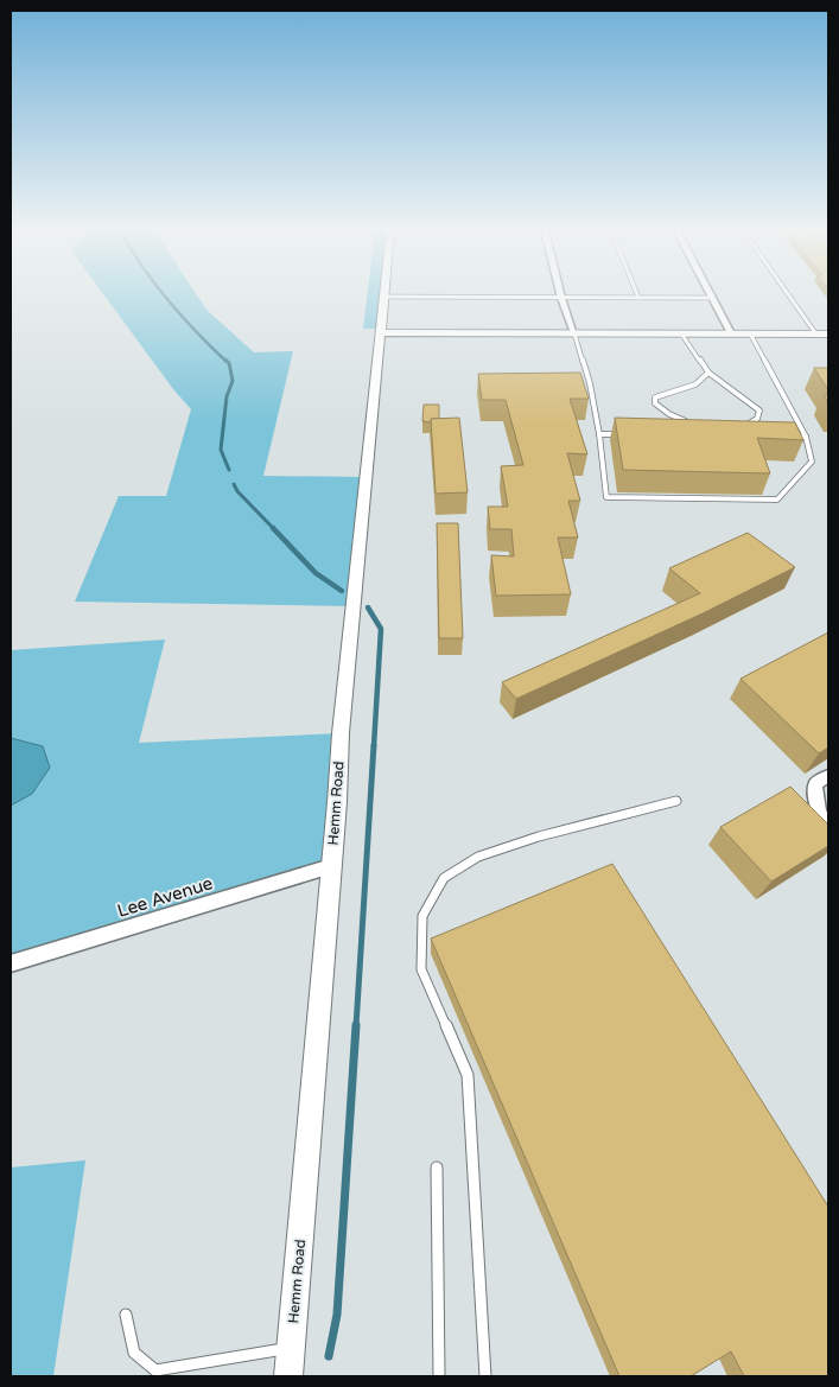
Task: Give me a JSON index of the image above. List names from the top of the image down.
{
  "streets": {
    "street": ["Hemm Road", "Lee Avenue"]
  },
  "crossings": [
    ["Hemm Road", "Lee Avenue"]
  ]
}
